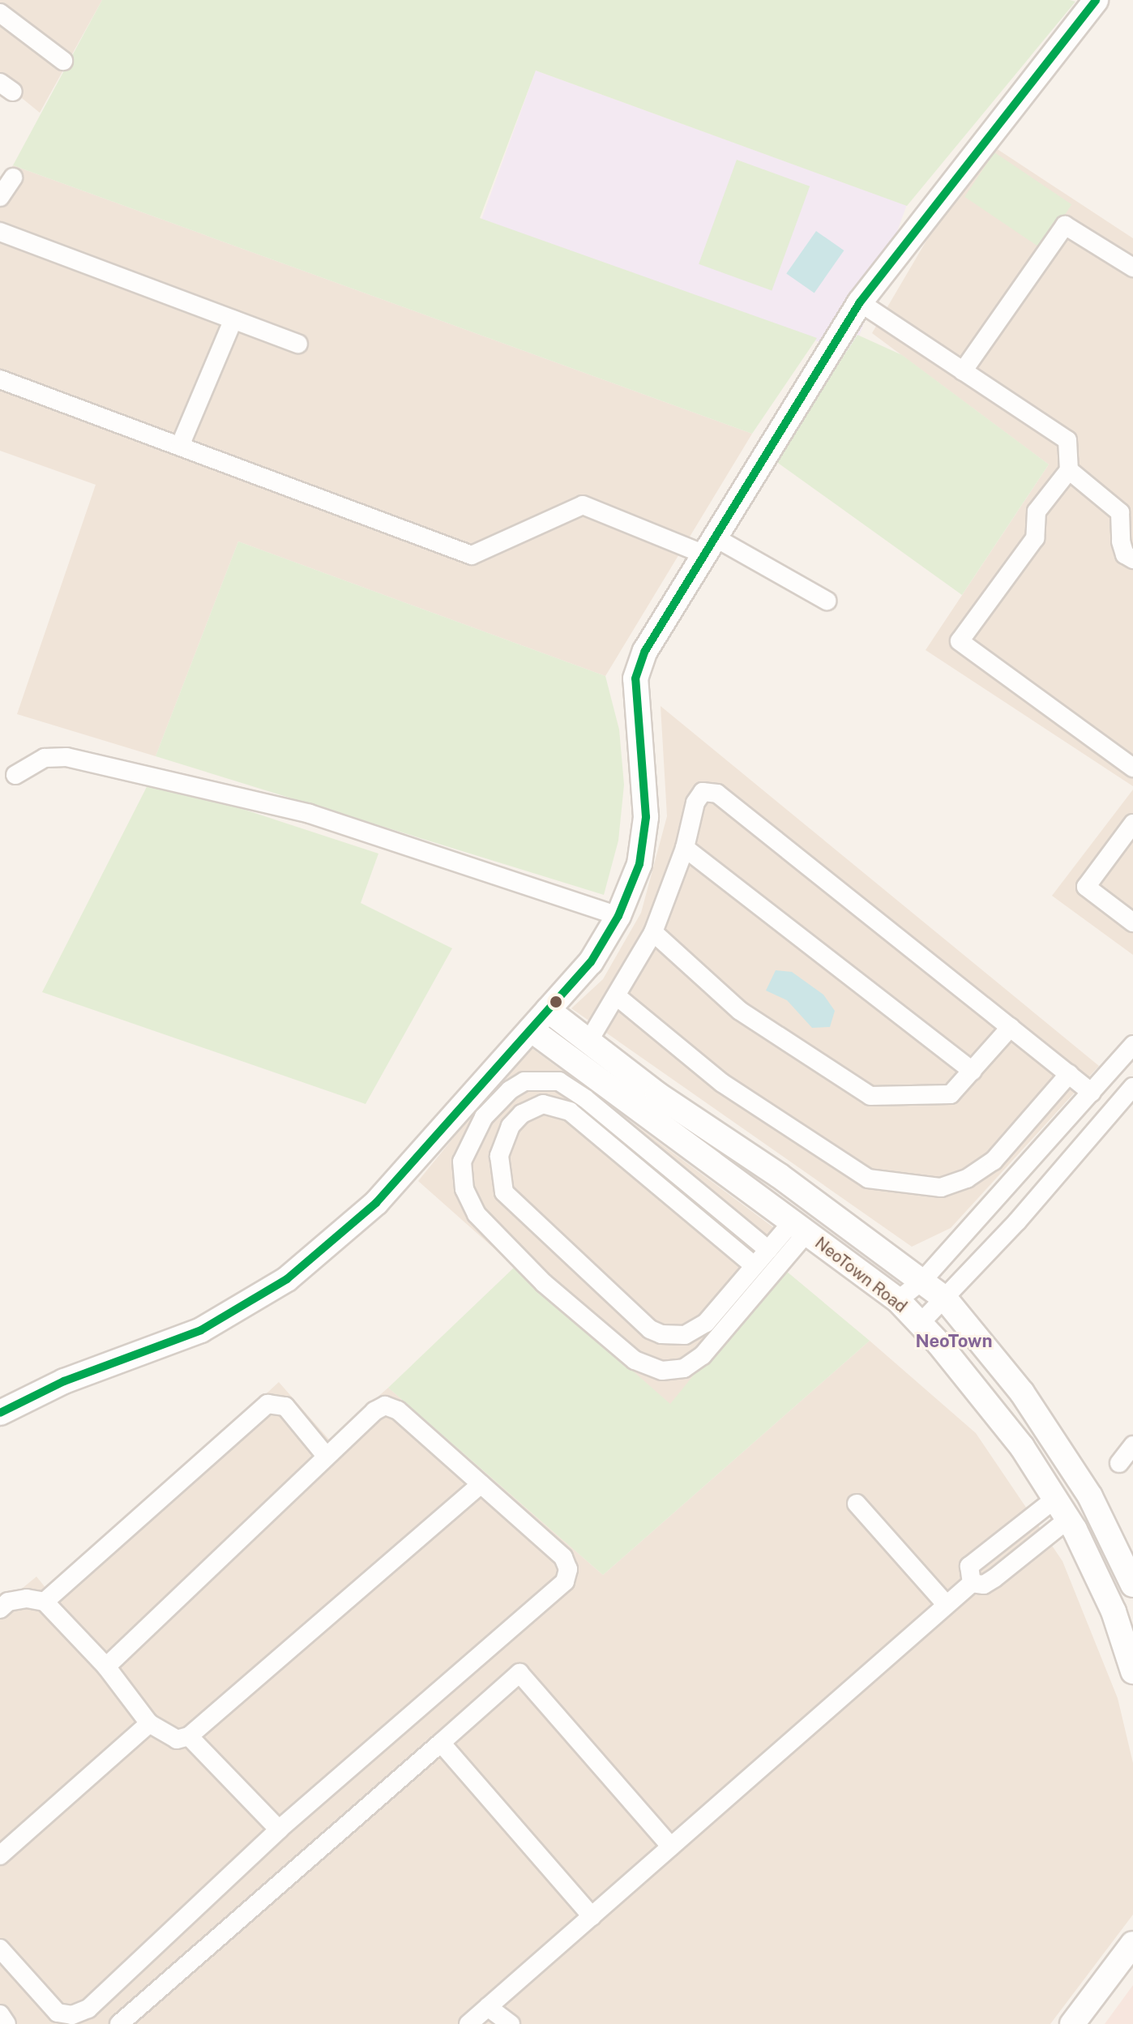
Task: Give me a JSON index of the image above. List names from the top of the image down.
{
  "streets": {
    "street": ["NeoTown Road"]
  },
  "districts": ["NeoTown"]
}
